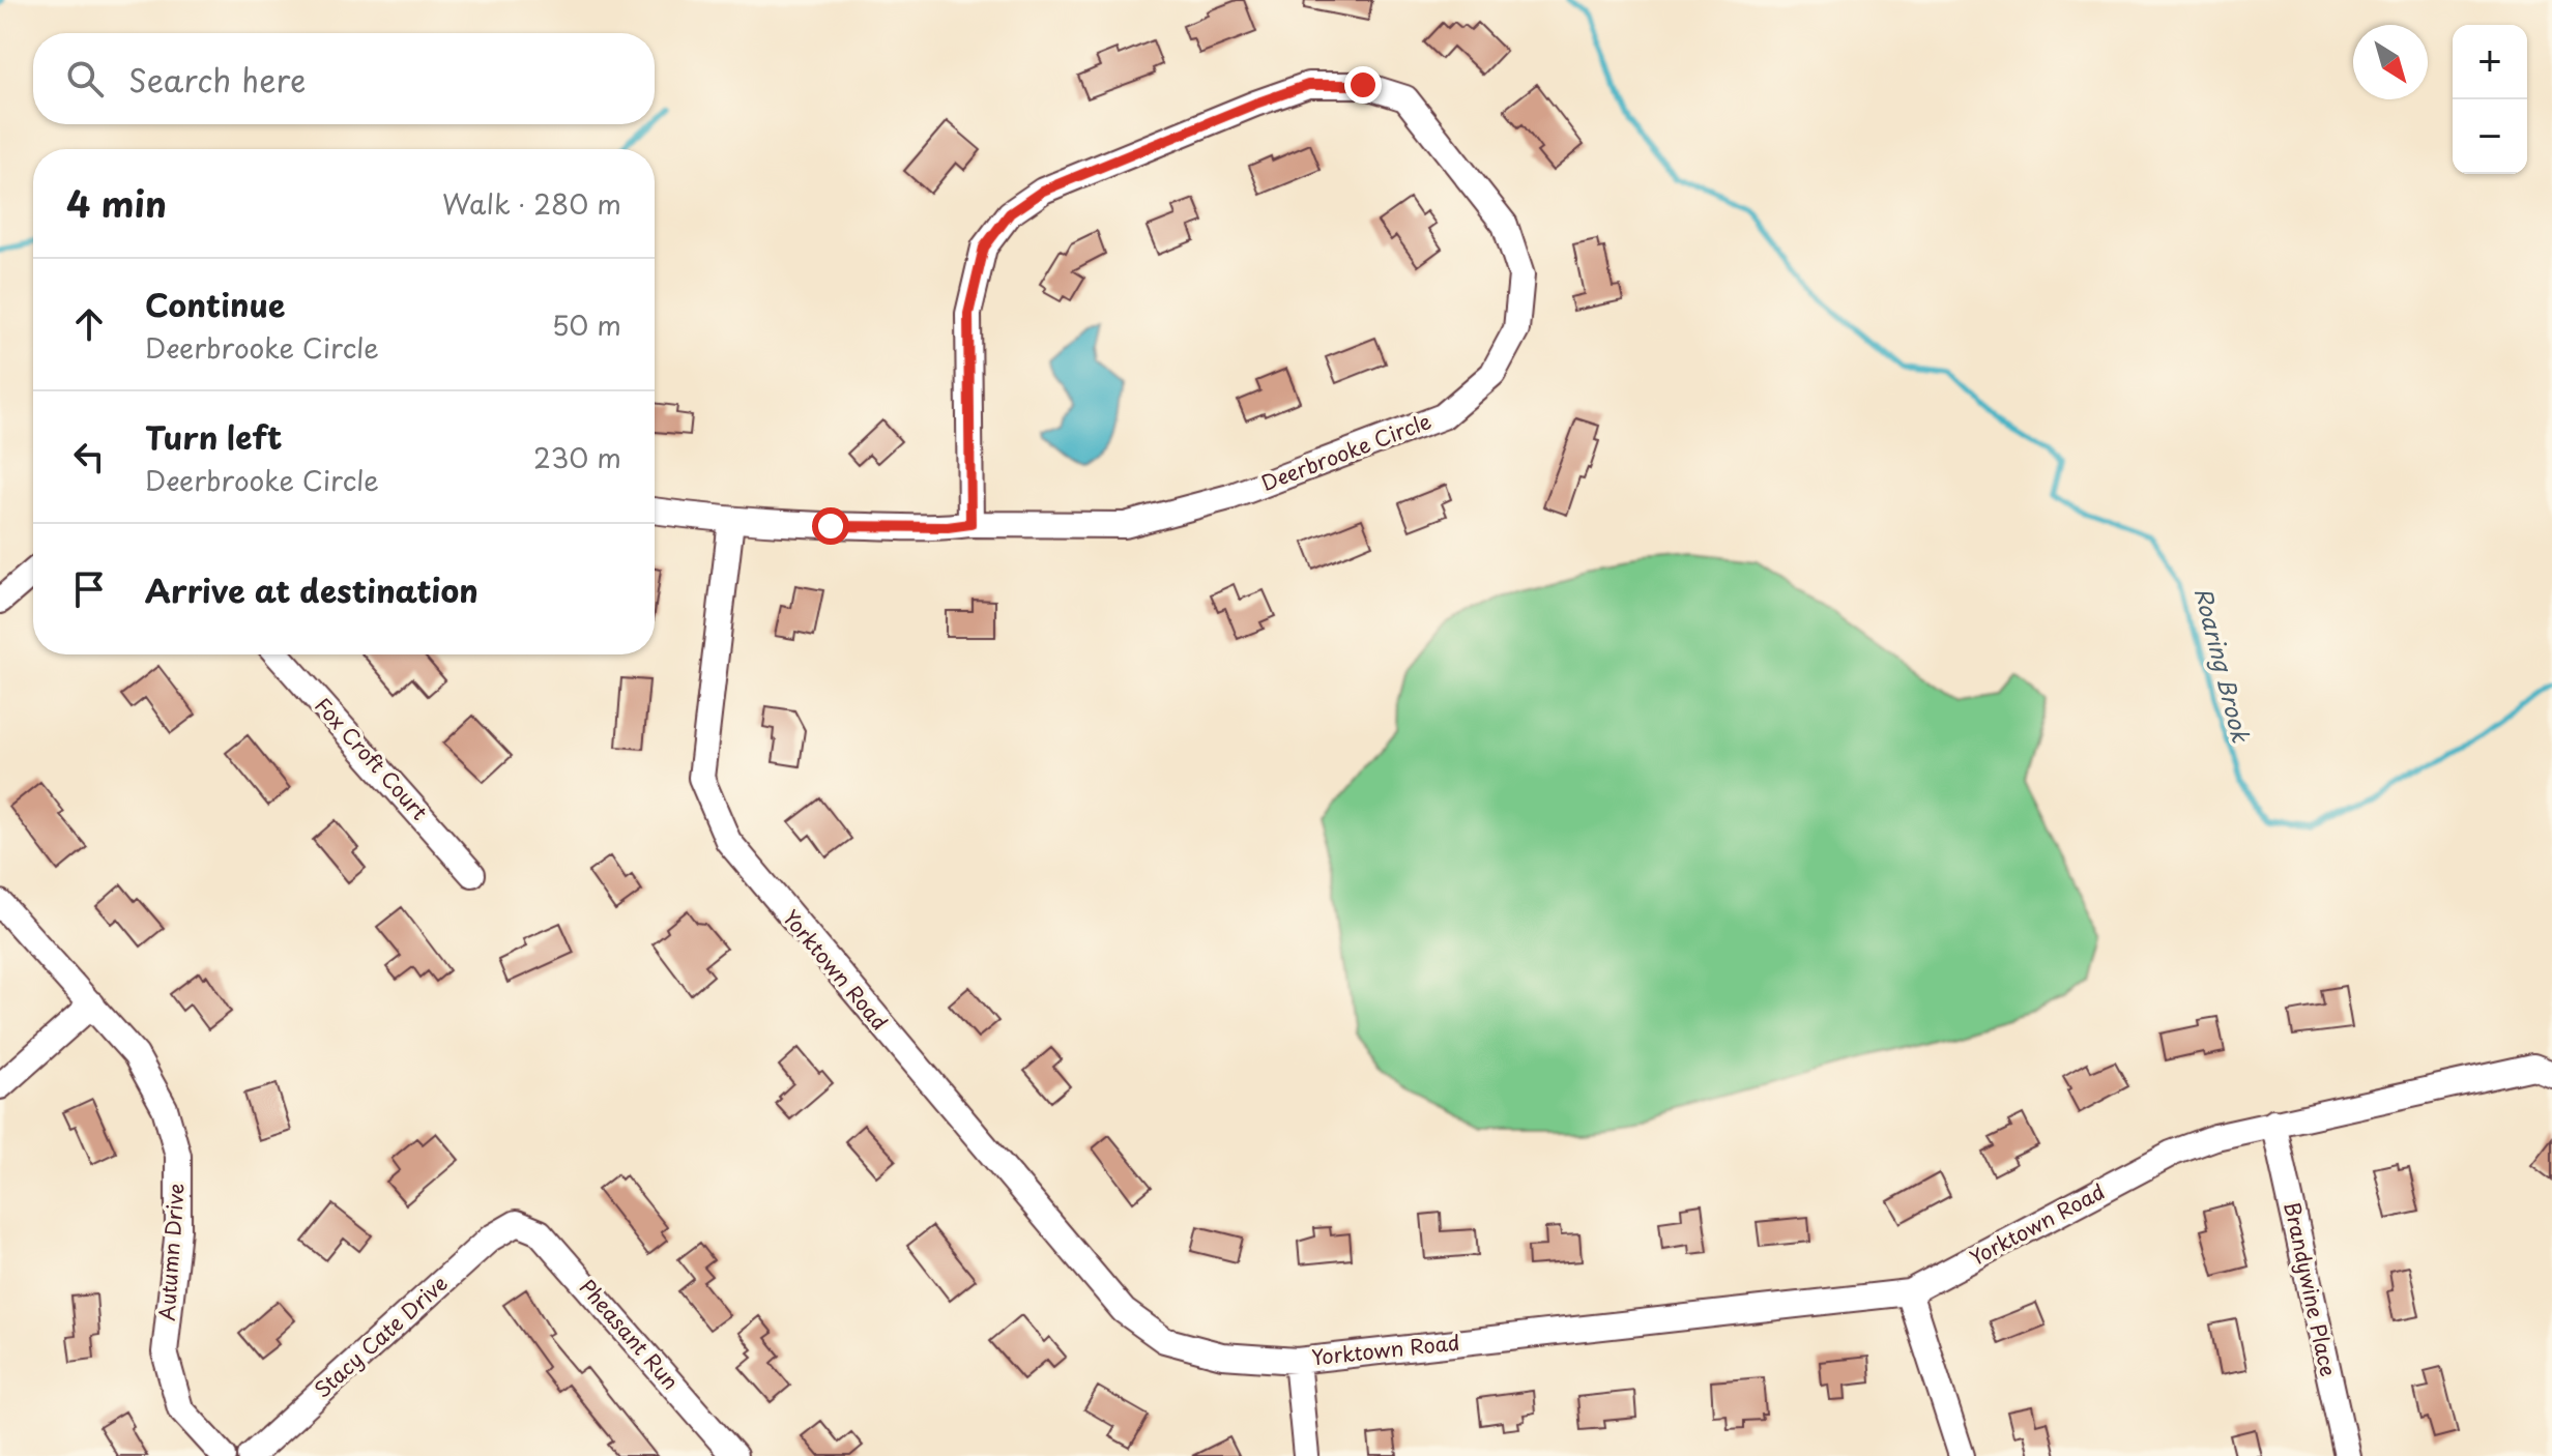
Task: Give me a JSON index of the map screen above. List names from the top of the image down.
{
  "streets": {
    "street": [
      "Deerbrooke Circle",
      "Fox Croft Court",
      "Yorktown Road",
      "Autumn Drive",
      "Brandywine Place",
      "Pheasant Run",
      "Stacy Cate Drive"
    ]
  },
  "crossings": [
    ["Deerbrooke Circle", "Yorktown Road"],
    ["Yorktown Road", "Brandywine Place"],
    ["Pheasant Run", "Stacy Cate Drive"]
  ],
  "water": ["Roaring Brook"],
  "north": "bottom right",
  "page": {
    "map_buttons": ["+", "−"],
    "search": "Search here",
    "heading": ["4 min", "Walk · 280 m"],
    "list": [
      ["Continue", "Deerbrooke Circle", "50 m"],
      ["Turn left", "Deerbrooke Circle", "230 m"],
      "Arrive at destination"
    ]
  }
}
